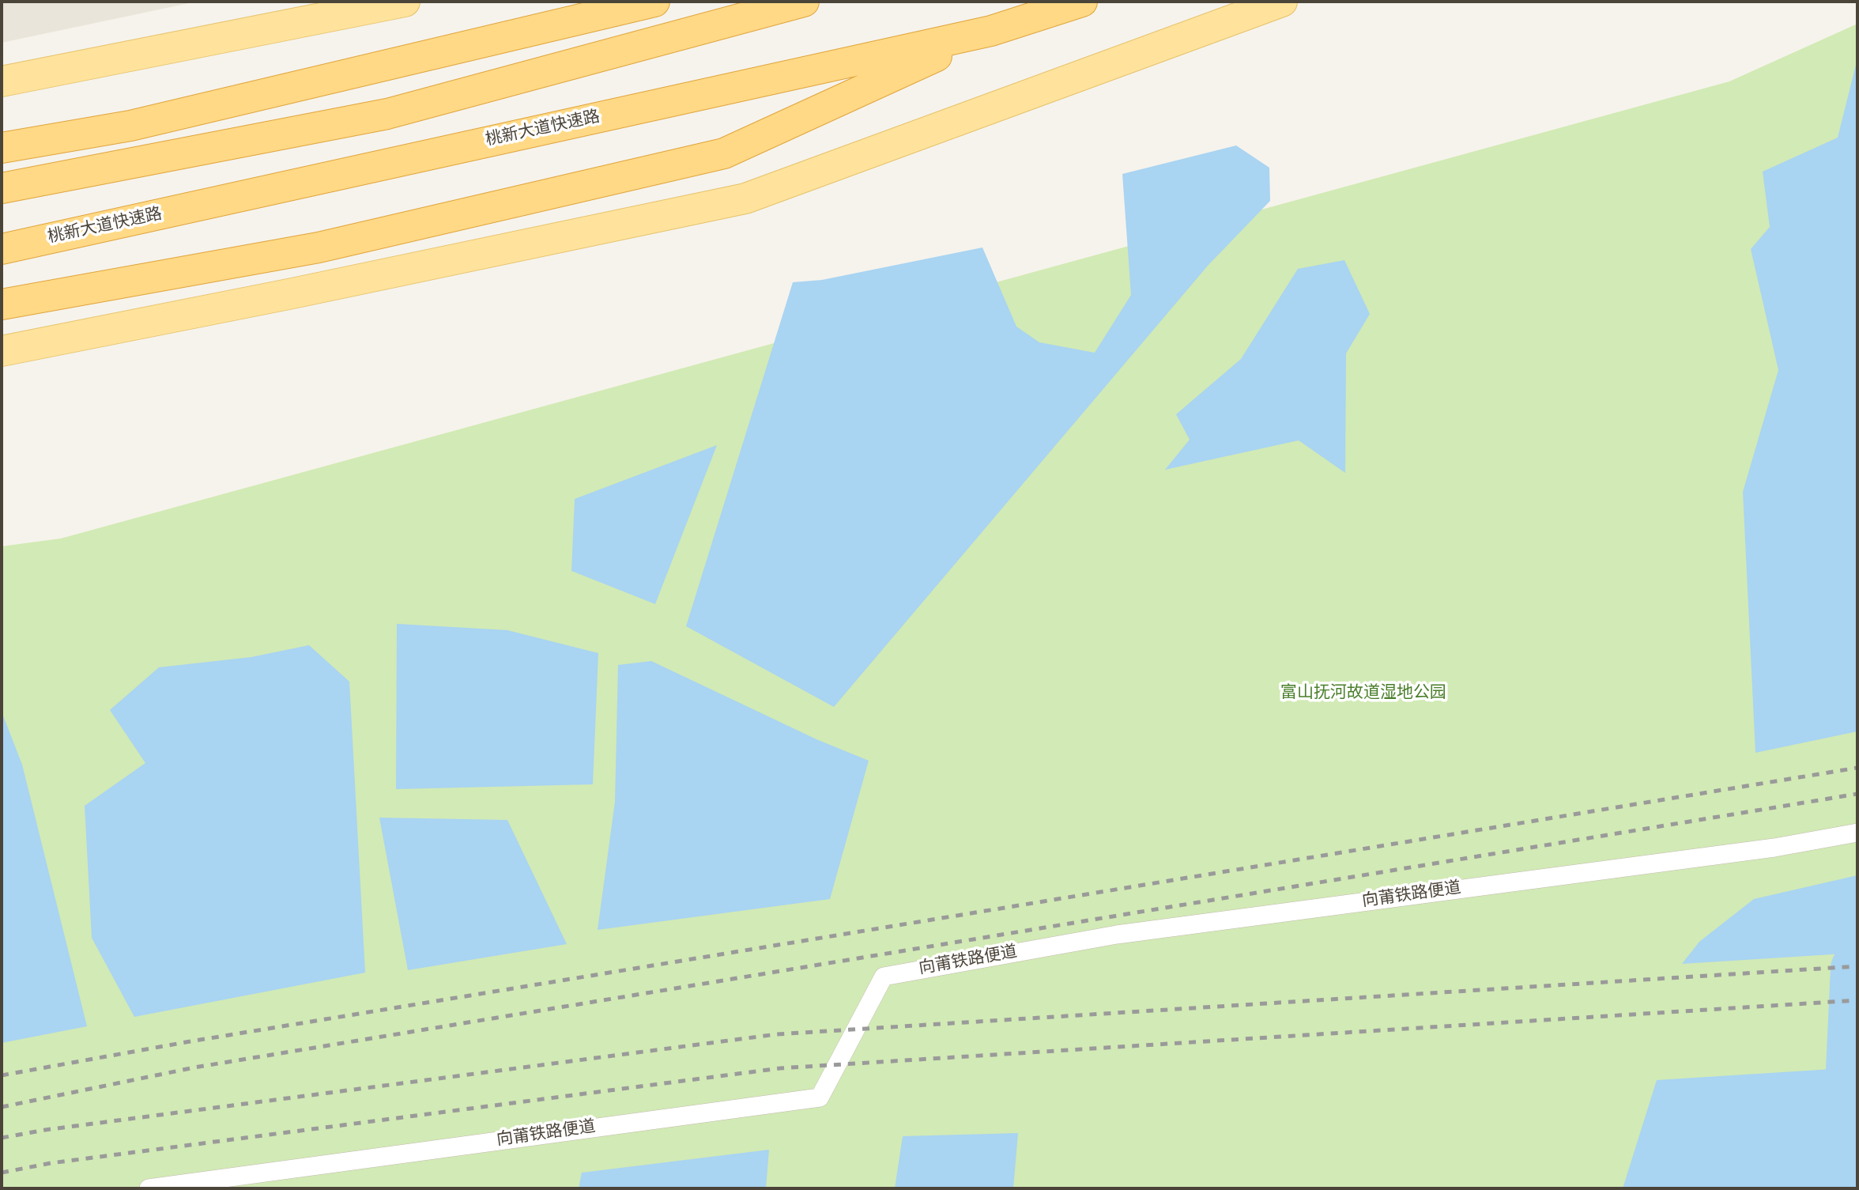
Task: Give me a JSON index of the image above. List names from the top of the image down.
{
  "streets": {
    "highway": ["桃新大道快速路"],
    "lane": ["向莆铁路便道"]
  },
  "parks": ["富山抚河故道湿地公园"]
}
